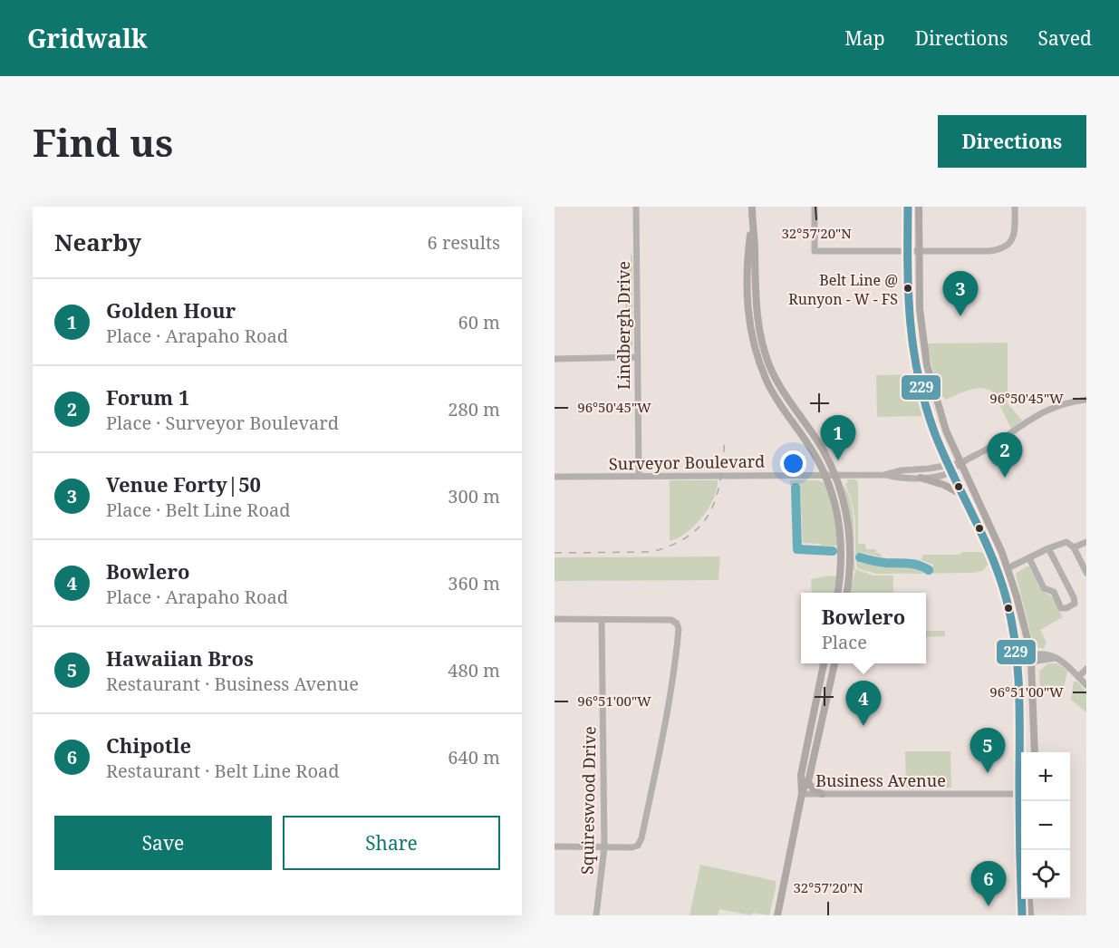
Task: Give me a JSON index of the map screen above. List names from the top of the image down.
{
  "streets": {
    "street": [
      "Lindbergh Drive",
      "Surveyor Boulevard",
      "Business Avenue",
      "Squireswood Drive"
    ]
  },
  "crossings": [
    ["Lindbergh Drive", "Surveyor Boulevard"]
  ],
  "places": ["Belt Line @ Runyon - W - FS"],
  "lines": ["transit line 229"],
  "page": {
    "header": "Gridwalk",
    "nav": ["Map", "Directions", "Saved"],
    "buttons": [
      "Directions",
      ["Save", "Share"]
    ],
    "title": "Find us",
    "heading": ["Nearby", "6 results"],
    "pins": [
      "3",
      "1",
      "2",
      "4",
      "5",
      "6"
    ],
    "list": [
      {
        "mark": "1",
        "name": "Golden Hour",
        "note": "Place · Arapaho Road",
        "value": "60 m"
      },
      {
        "mark": "2",
        "name": "Forum 1",
        "note": "Place · Surveyor Boulevard",
        "value": "280 m"
      },
      {
        "mark": "3",
        "name": "Venue Forty|50",
        "note": "Place · Belt Line Road",
        "value": "300 m"
      },
      {
        "mark": "4",
        "name": "Bowlero",
        "note": "Place · Arapaho Road",
        "value": "360 m"
      },
      {
        "mark": "5",
        "name": "Hawaiian Bros",
        "note": "Restaurant · Business Avenue",
        "value": "480 m"
      },
      {
        "mark": "6",
        "name": "Chipotle",
        "note": "Restaurant · Belt Line Road",
        "value": "640 m"
      }
    ],
    "popup": ["Bowlero", "Place"],
    "map_buttons": ["+", "−"]
  },
  "coordinates": ["32°57'20\"N", "96°50'45\"W", "96°51'00\"W"]
}
